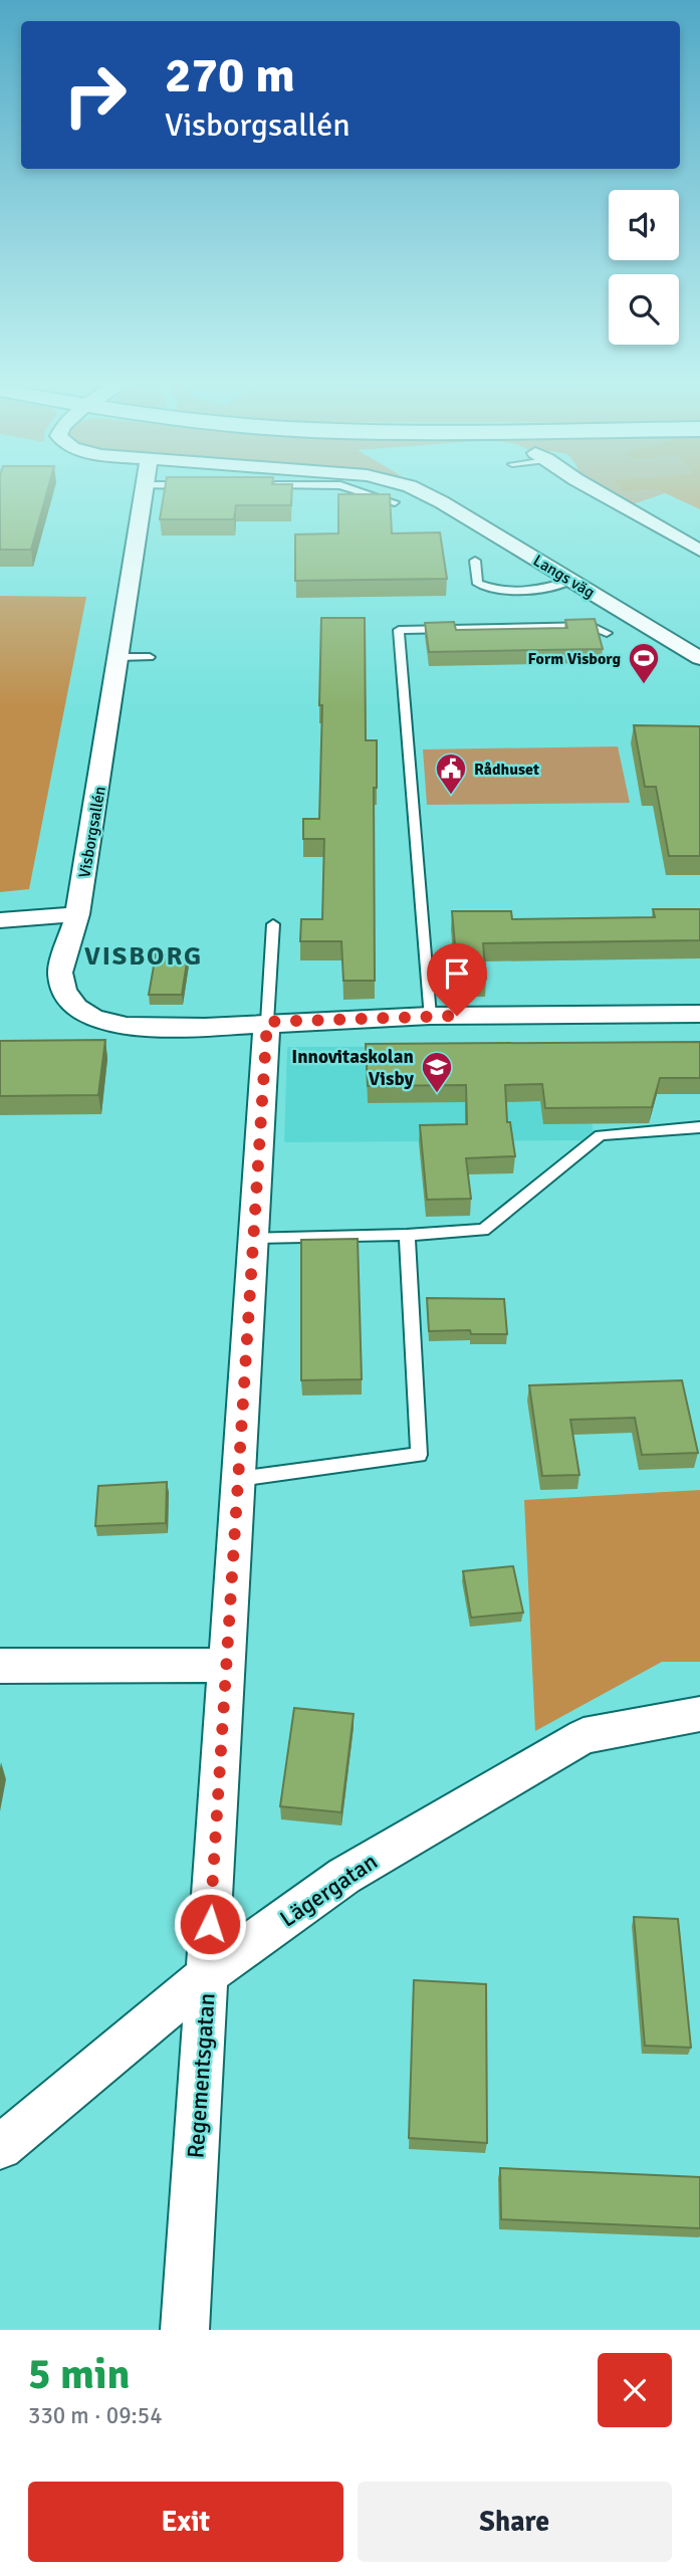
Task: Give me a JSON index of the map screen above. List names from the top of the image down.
{
  "streets": {
    "street": [
      "Langs väg",
      "Visborgsallén",
      "Lägergatan",
      "Regementsgatan"
    ]
  },
  "crossings": [
    ["Visborgsallén", "Regementsgatan"],
    ["Lägergatan", "Regementsgatan"]
  ],
  "districts": ["VISBORG"],
  "places": {
    "sports": ["Form Visborg"],
    "public building": ["Rådhuset"],
    "school or university": ["Innovitaskolan Visby"]
  },
  "page": {
    "turn": ["270 m", "Visborgsallén"],
    "heading": ["5 min", "330 m · 09:54"],
    "buttons": ["Exit", "Share"]
  }
}
